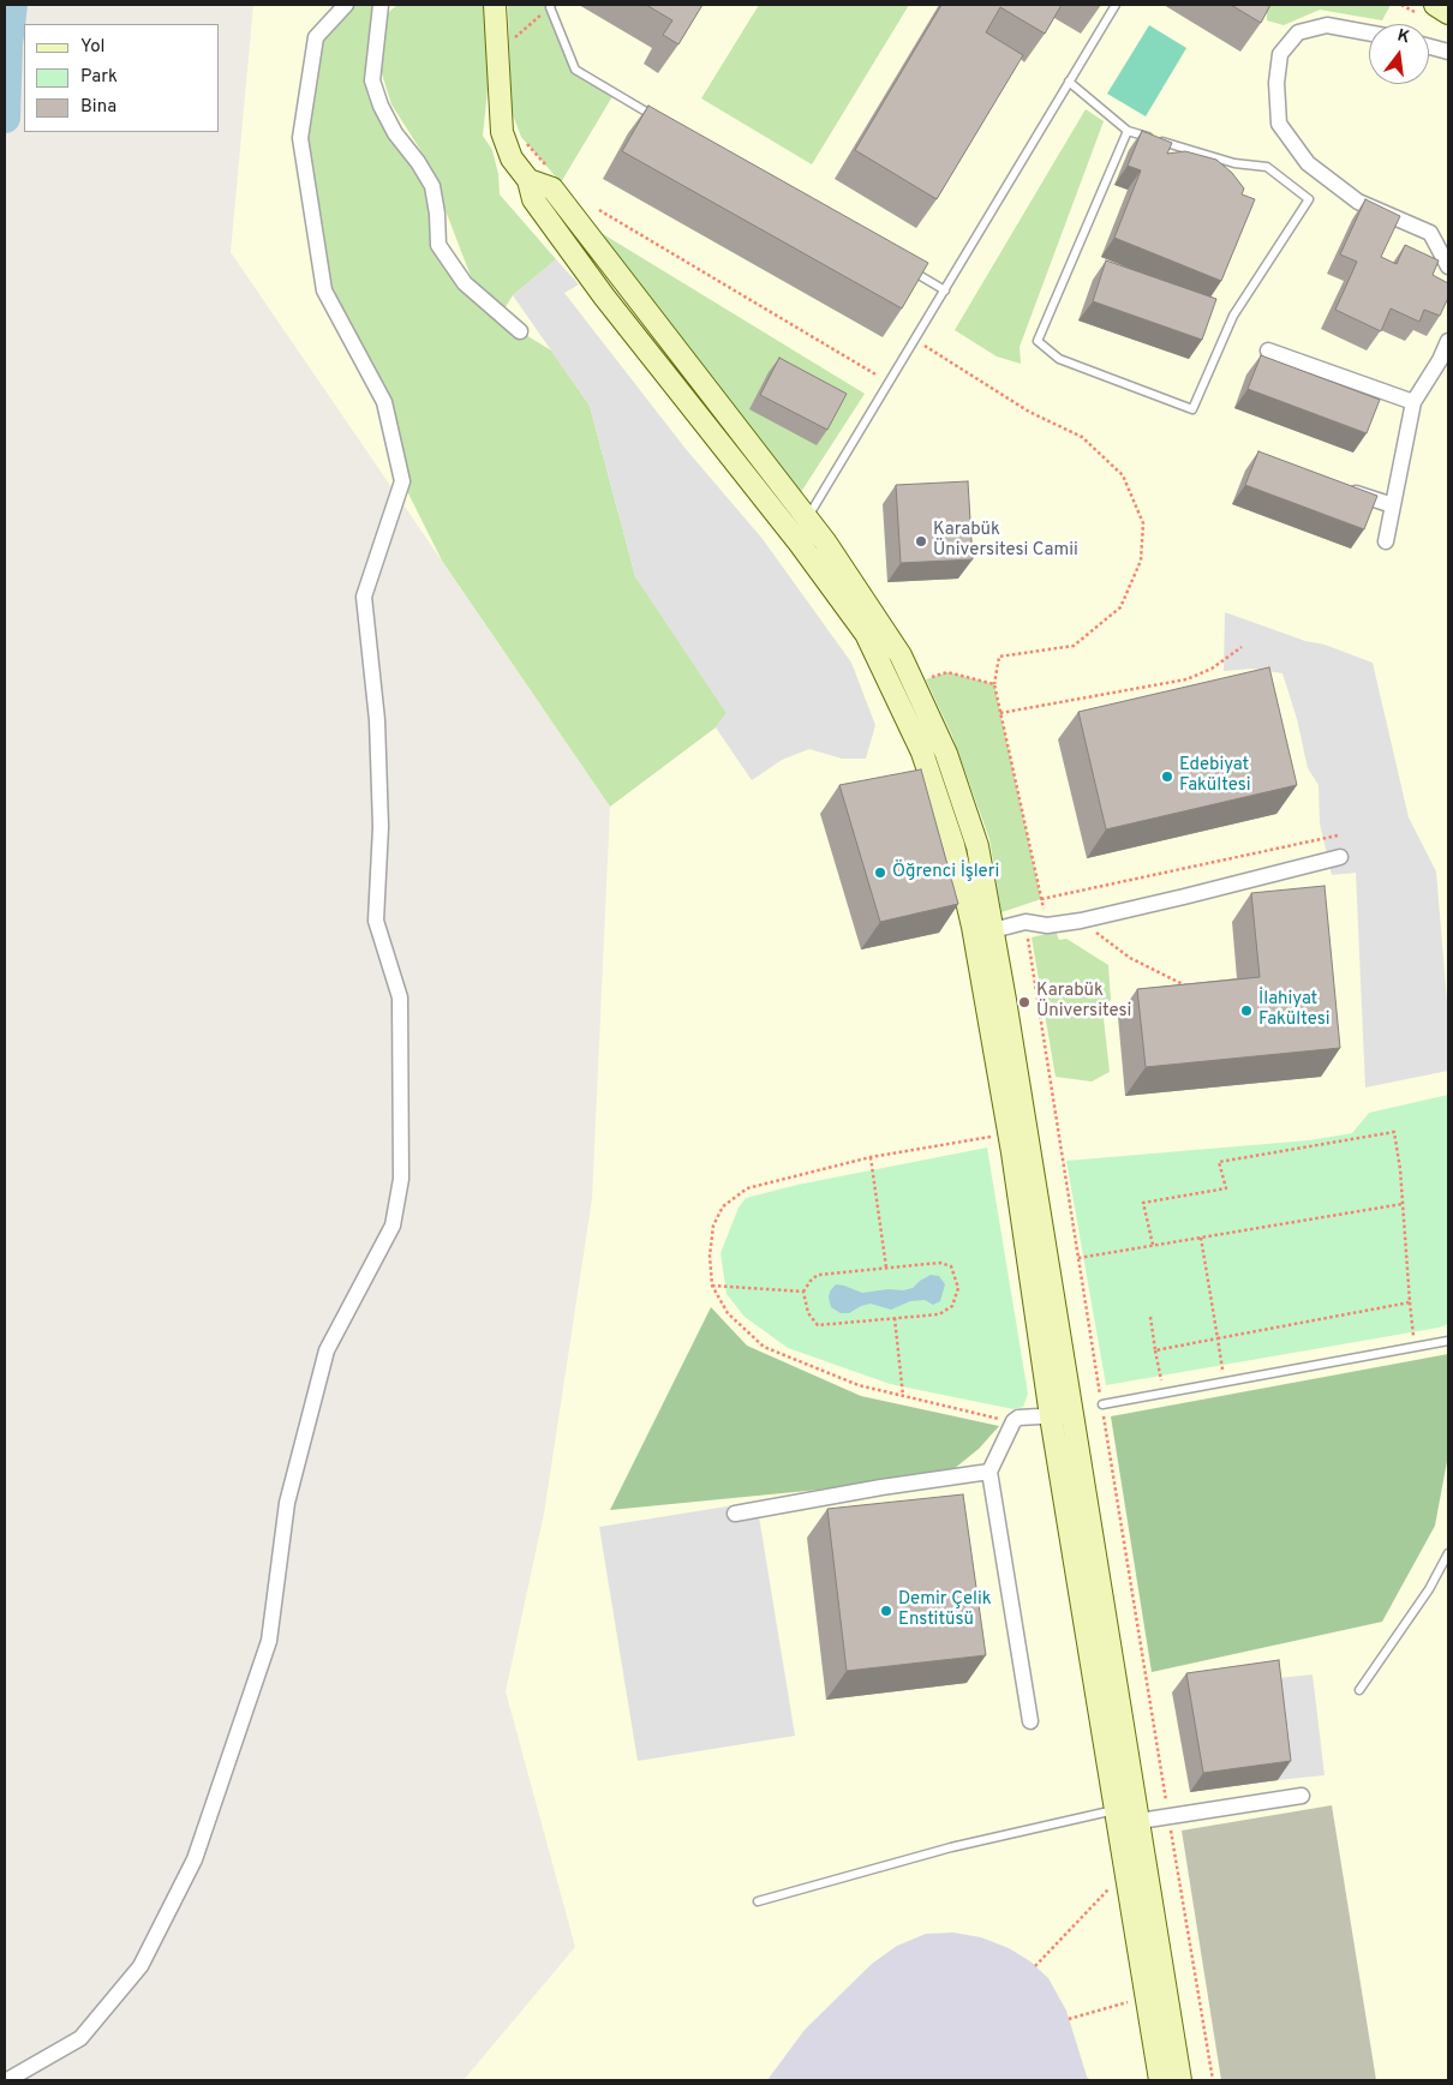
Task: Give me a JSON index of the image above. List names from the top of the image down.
{
  "places": [
    "Karabük Üniversitesi Camii",
    "Edebiyat Fakültesi",
    "Öğrenci İşleri",
    "Karabük Üniversitesi",
    "İlahiyat Fakültesi",
    "Demir Çelik Enstitüsü"
  ],
  "legend": ["Yol", "Park", "Bina"],
  "north": "top"
}
